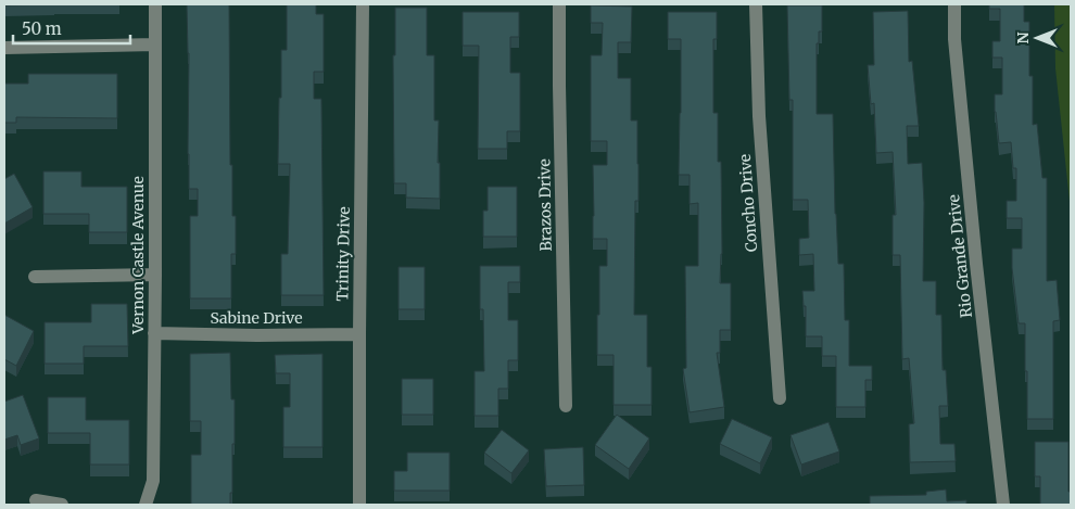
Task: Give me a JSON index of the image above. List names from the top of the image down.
{
  "streets": {
    "street": [
      "Concho Drive",
      "Brazos Drive",
      "Trinity Drive",
      "Vernon Castle Avenue",
      "Rio Grande Drive",
      "Sabine Drive"
    ]
  },
  "crossings": [
    ["Trinity Drive", "Sabine Drive"],
    ["Vernon Castle Avenue", "Sabine Drive"]
  ],
  "scale_bar": "50 m",
  "north": "left"
}
